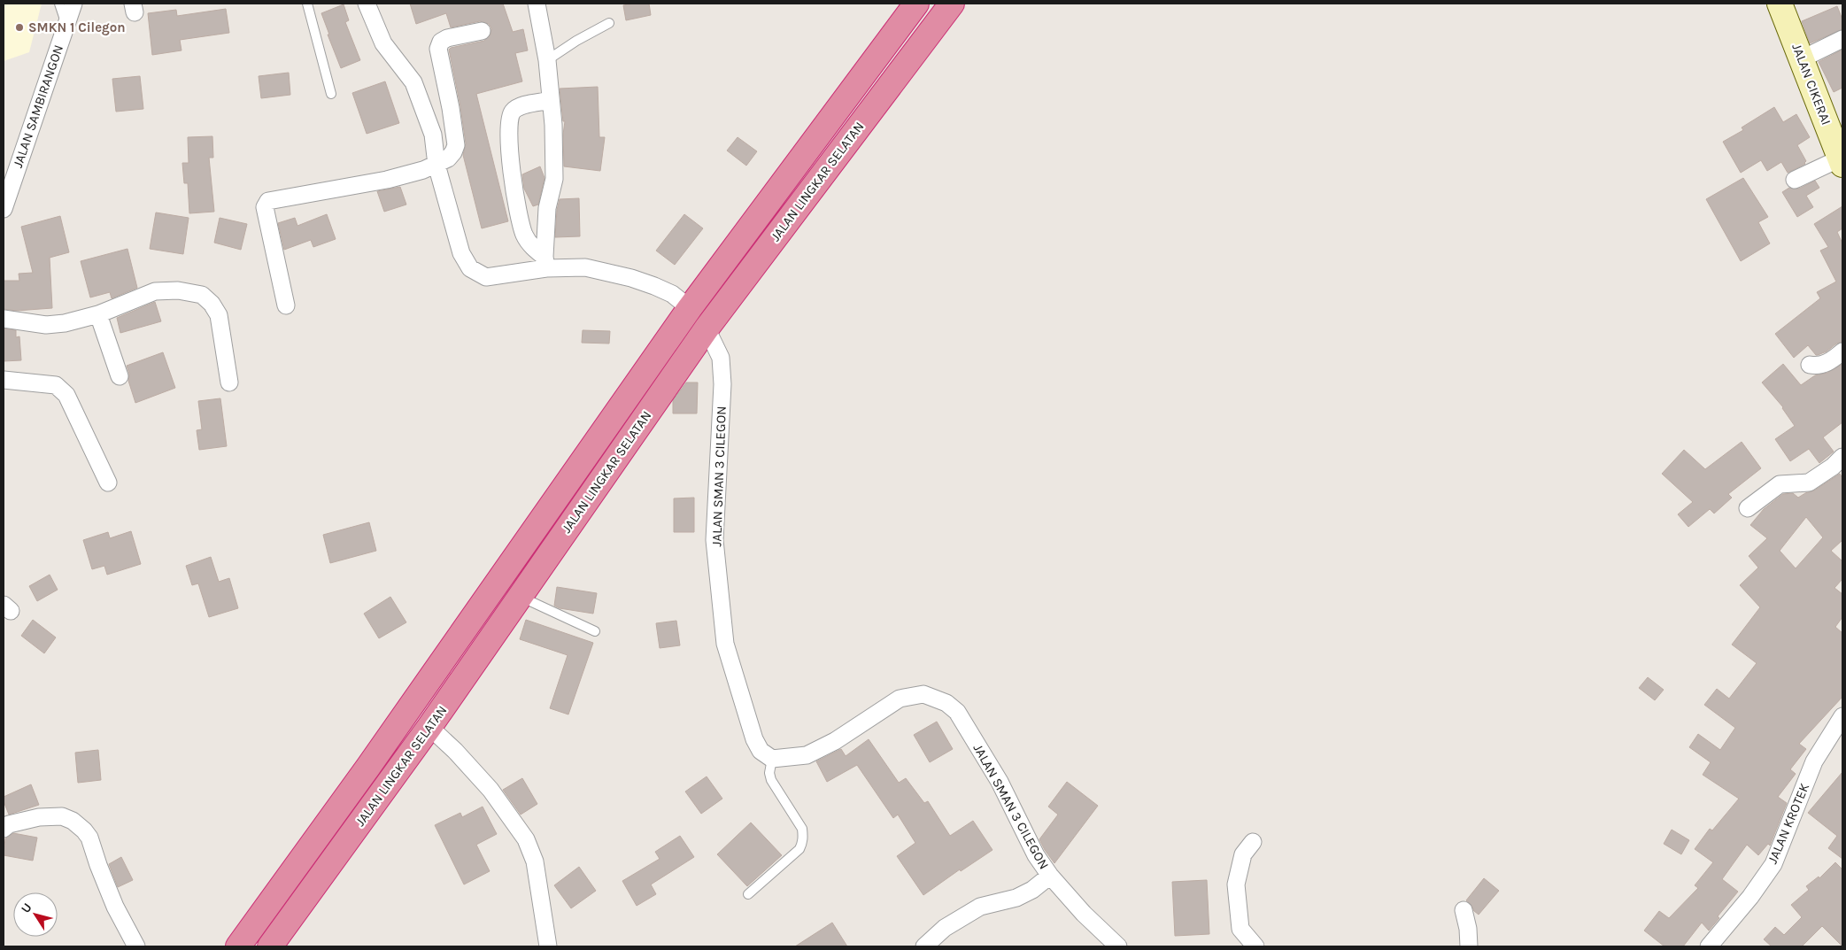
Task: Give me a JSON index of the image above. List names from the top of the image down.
{
  "streets": {
    "highway": ["JALAN LINGKAR SELATAN"],
    "street": [
      "JALAN CIKERAI",
      "JALAN SAMBIRANGON",
      "JALAN SMAN 3 CILEGON",
      "JALAN KROTEK"
    ]
  },
  "crossings": [
    ["JALAN LINGKAR SELATAN", "JALAN SMAN 3 CILEGON"]
  ],
  "places": ["SMKN 1 Cilegon"],
  "north": "top left"
}
